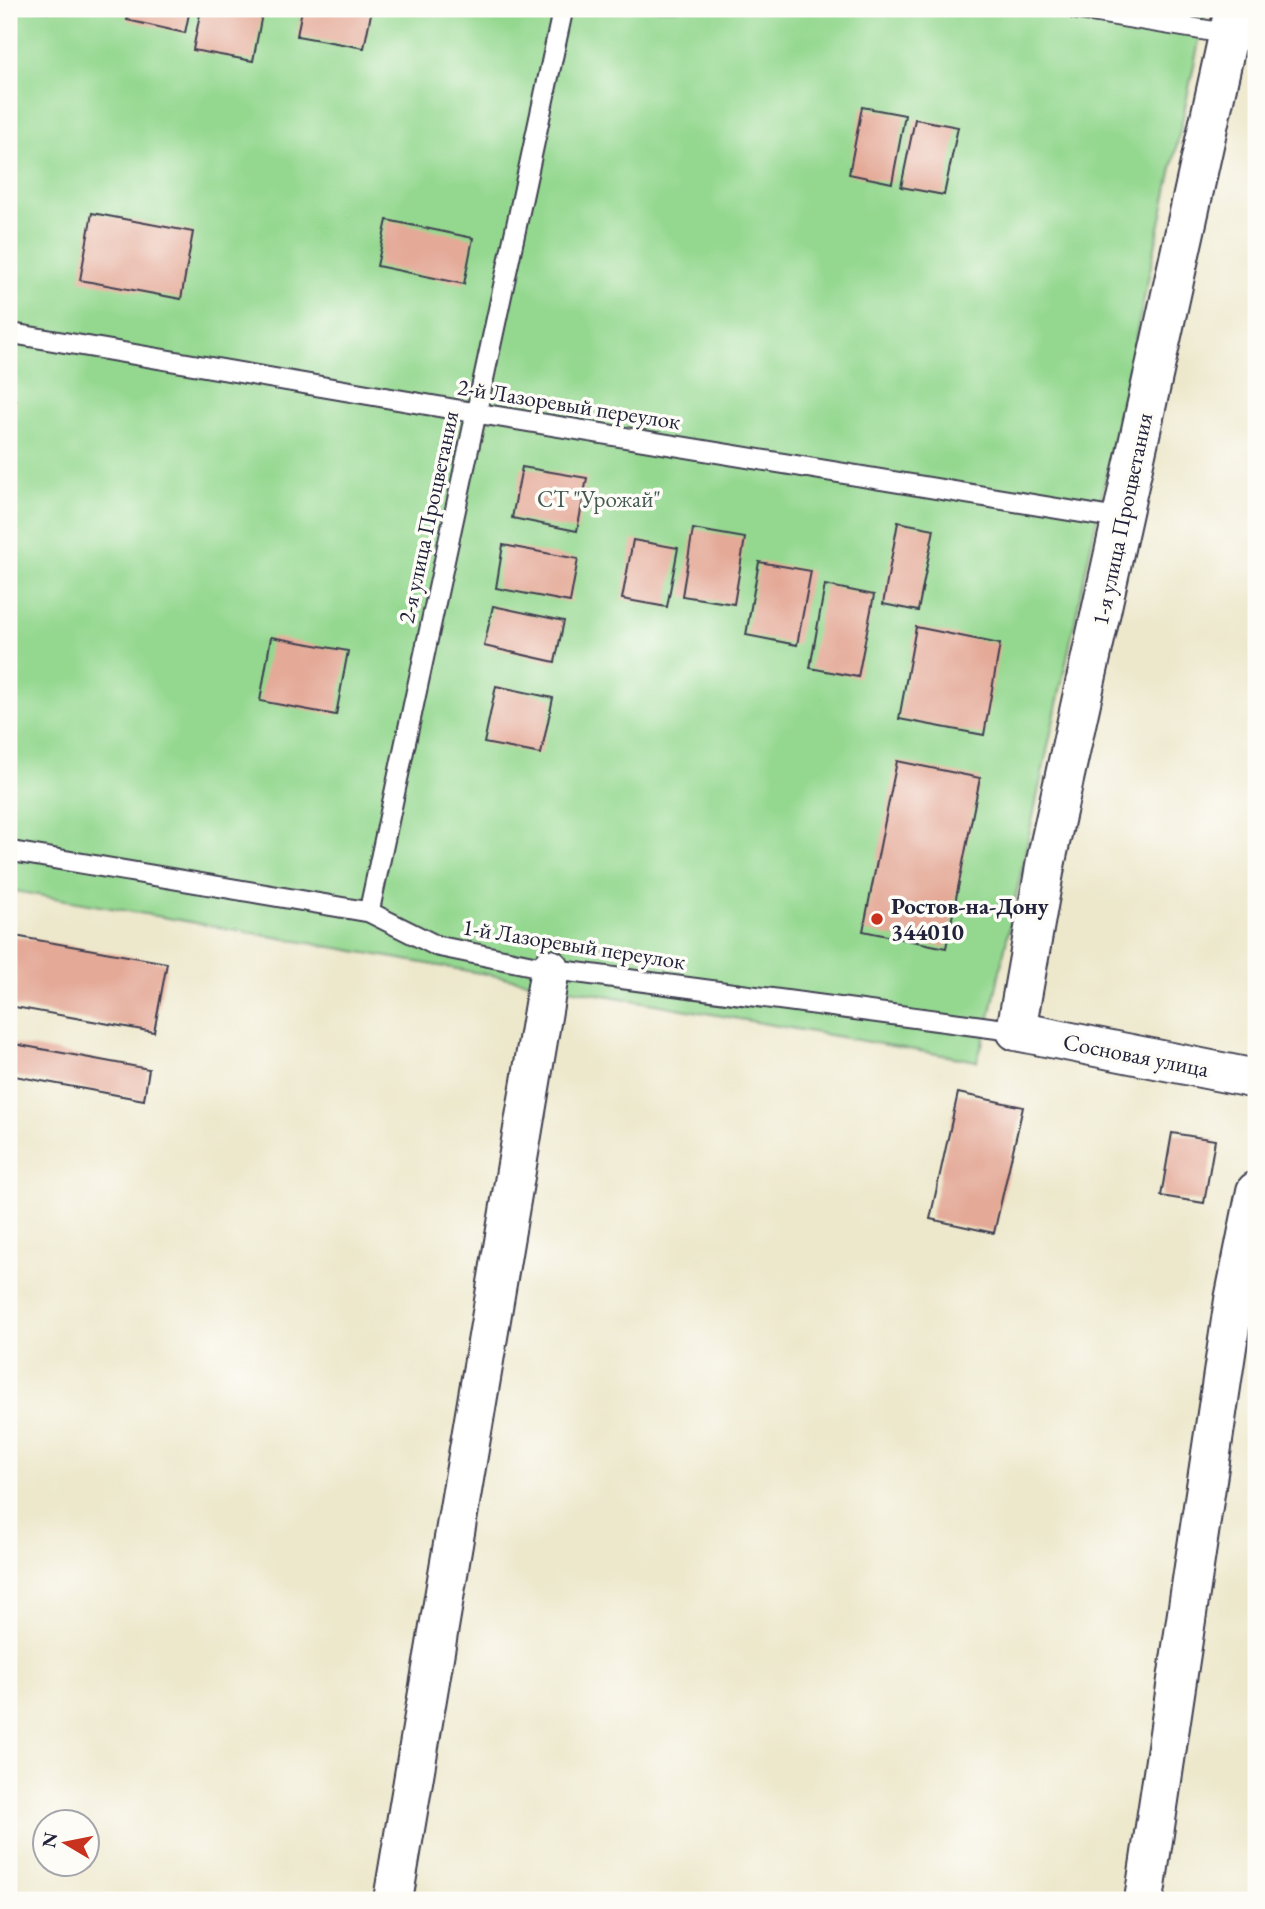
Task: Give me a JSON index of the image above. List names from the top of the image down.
{
  "streets": {
    "street": ["1-я улица Процветания", "Сосновая улица"],
    "lane": ["2-й Лазоревый переулок", "2-я улица Процветания", "1-й Лазоревый переулок"]
  },
  "crossings": [
    ["2-й Лазоревый переулок", "2-я улица Процветания"],
    ["2-й Лазоревый переулок", "1-я улица Процветания"],
    ["2-я улица Процветания", "1-й Лазоревый переулок"],
    ["1-я улица Процветания", "1-й Лазоревый переулок"],
    ["1-я улица Процветания", "Сосновая улица"],
    ["1-й Лазоревый переулок", "Сосновая улица"]
  ],
  "parks": ["СТ \"Урожай\""],
  "places": ["Ростов-на-Дону 344010"],
  "north": "left"
}
